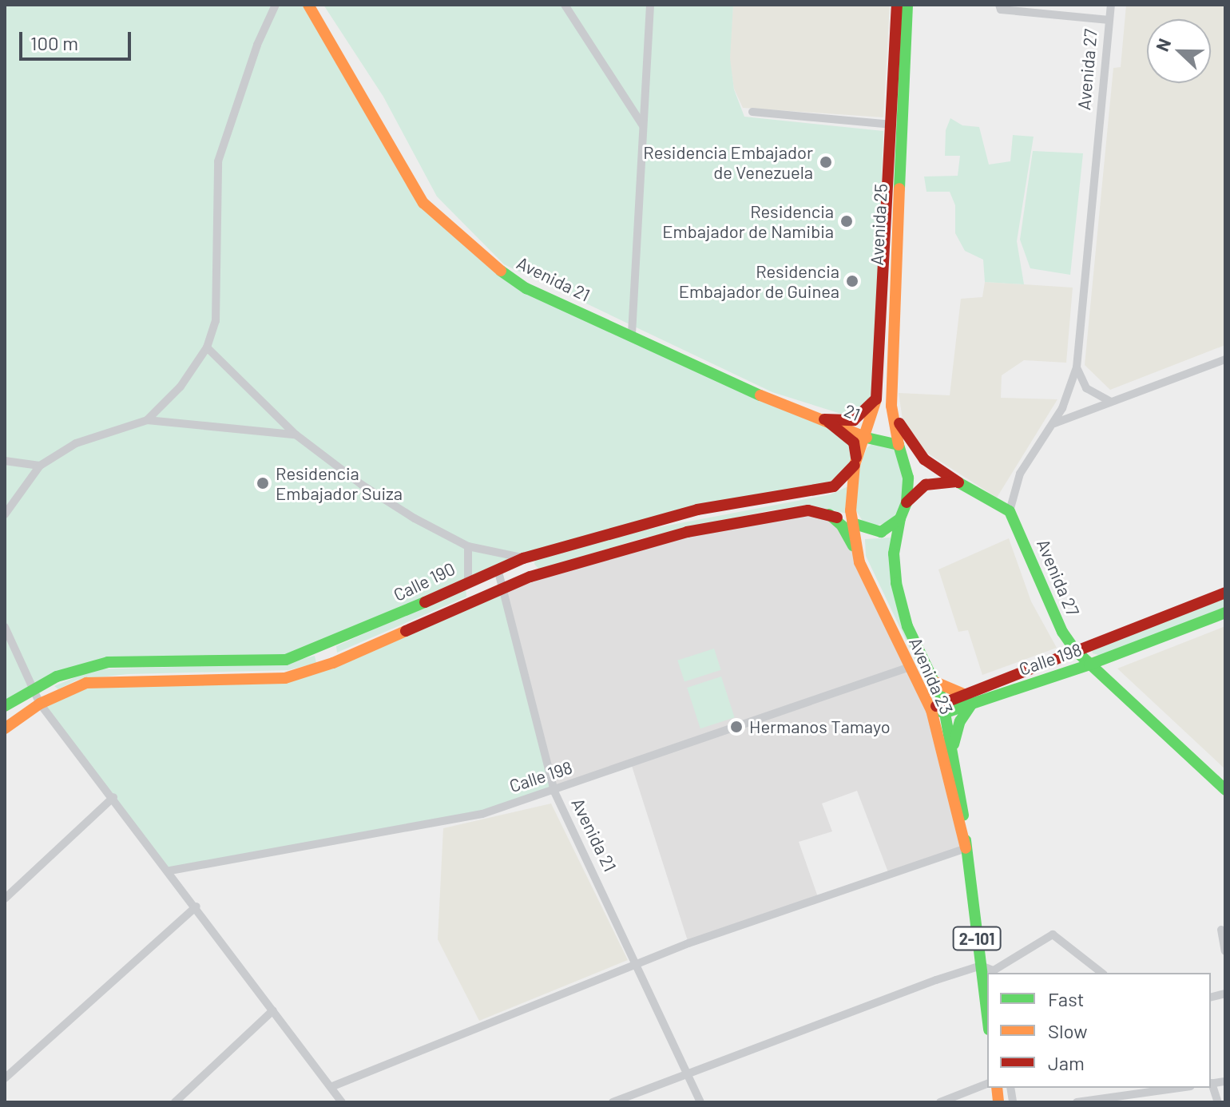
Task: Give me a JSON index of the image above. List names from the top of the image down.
{
  "streets": {
    "main road": [
      "Avenida 27",
      "Avenida 25",
      "Avenida 21",
      "21",
      "Calle 190",
      "Calle 198",
      "Avenida 23",
      "2-101"
    ]
  },
  "crossings": [
    ["Avenida 27", "Calle 198"],
    ["Avenida 25", "21"],
    ["Avenida 25", "Calle 190"],
    ["Avenida 25", "Avenida 23"],
    ["Avenida 21", "21"],
    ["Avenida 21", "Calle 190"],
    ["Avenida 21", "Calle 198"],
    ["Calle 190", "Avenida 23"],
    ["Calle 198", "Avenida 23"]
  ],
  "places": [
    "Residencia Embajador de Venezuela",
    "Residencia Embajador de Namibia",
    "Residencia Embajador de Guinea",
    "Residencia Embajador Suiza",
    "Hermanos Tamayo"
  ],
  "legend": ["Fast", "Slow", "Jam"],
  "scale_bar": "100 m",
  "north": "left"
}
